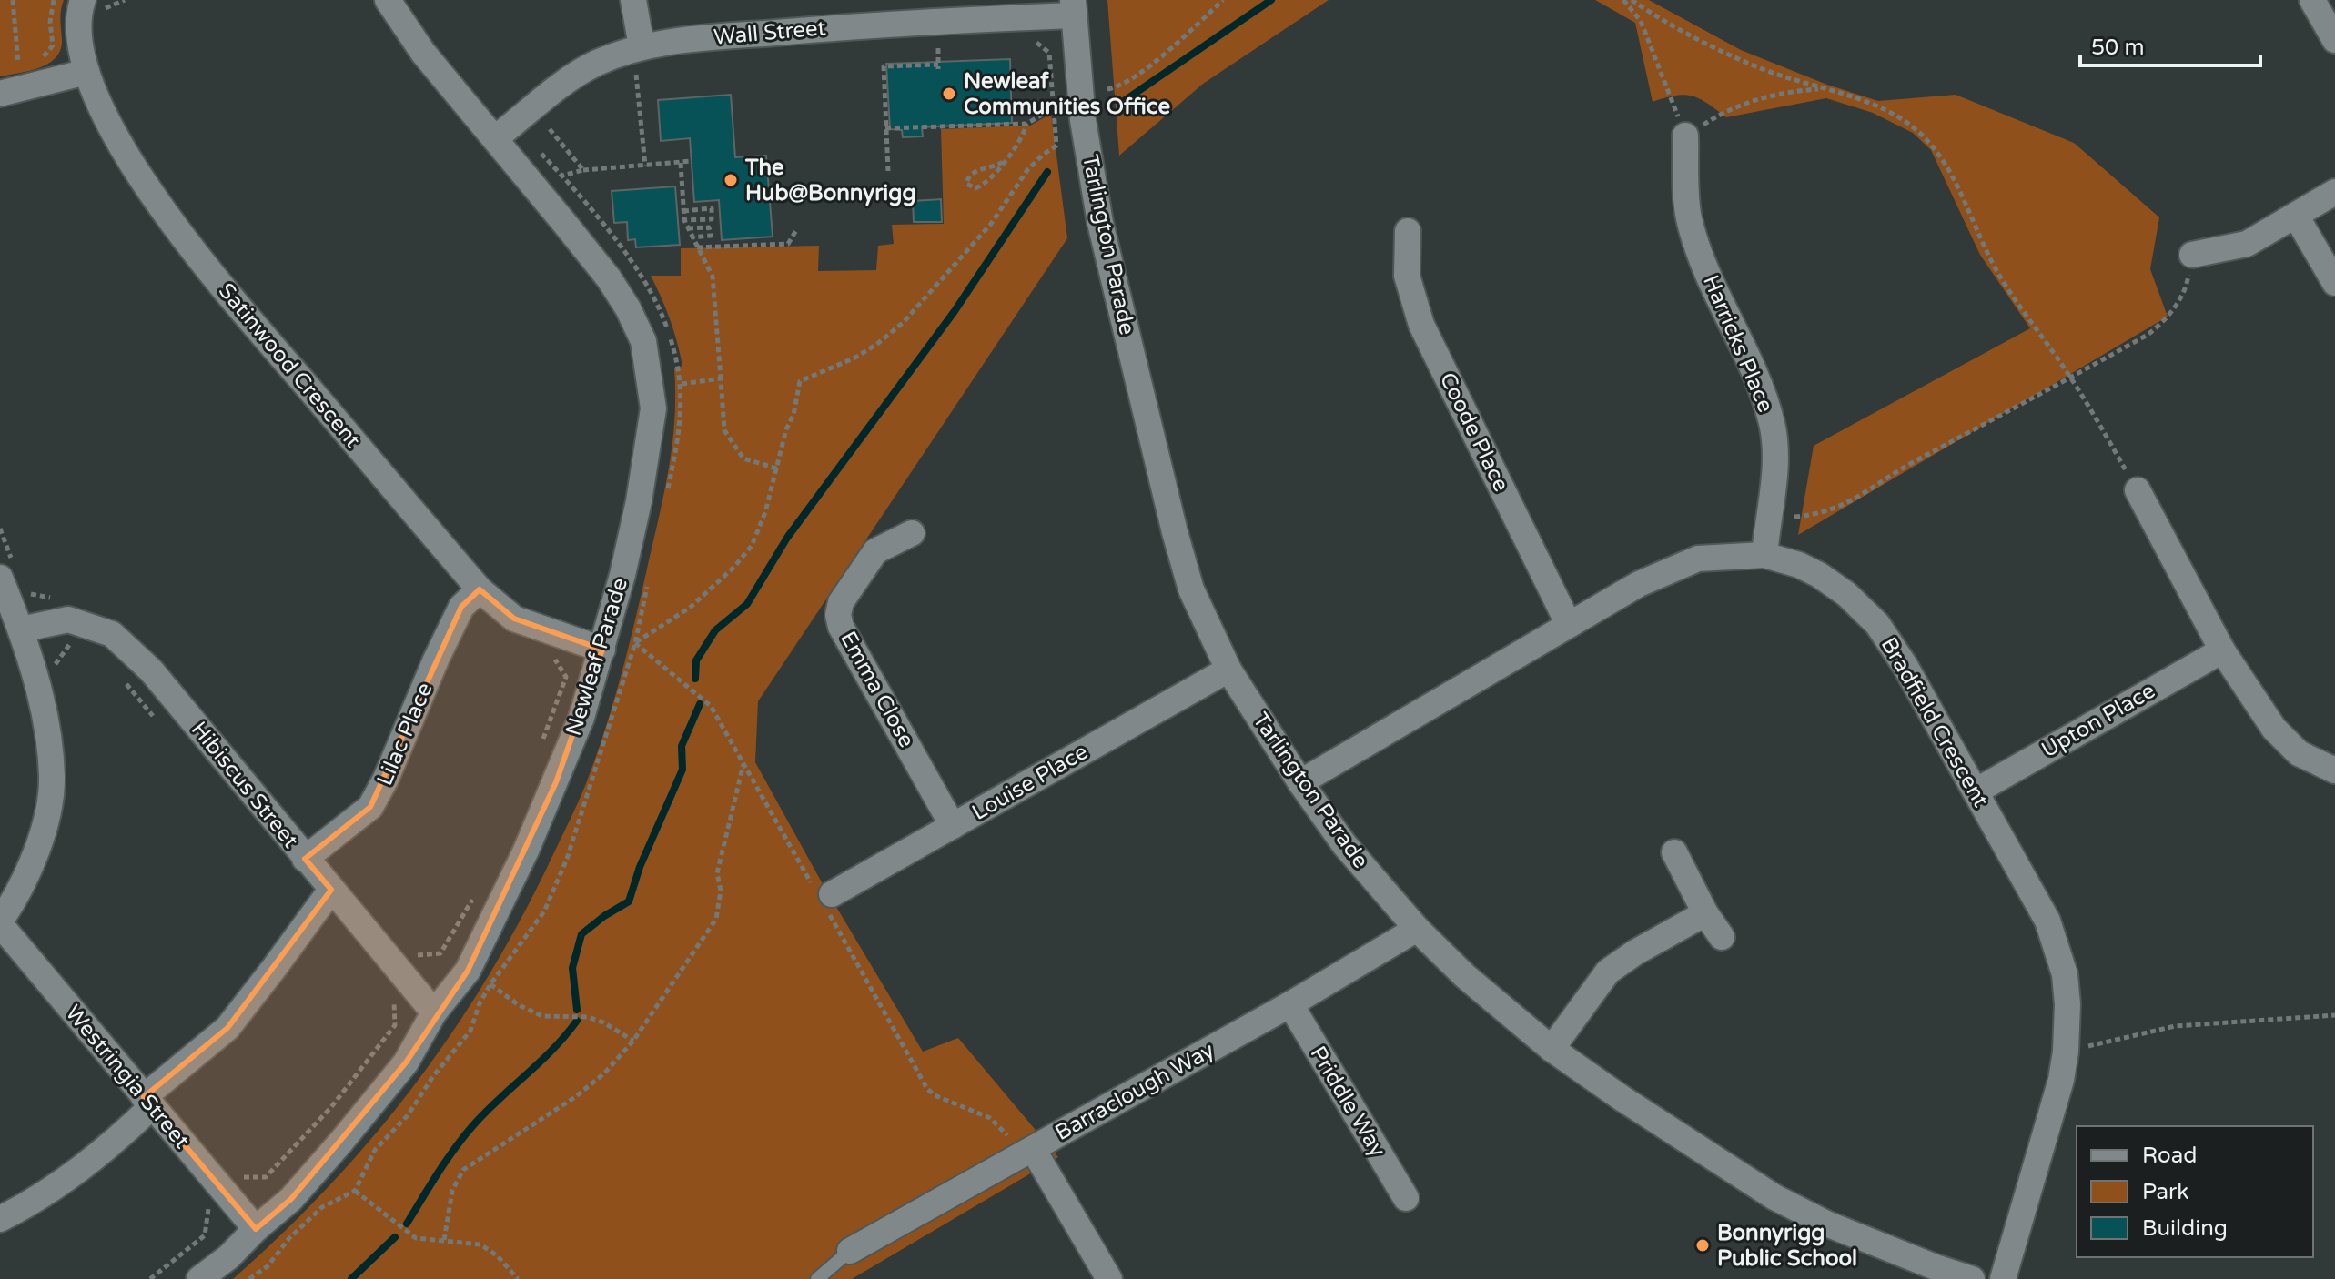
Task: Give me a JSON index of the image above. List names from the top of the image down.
{
  "streets": {
    "street": [
      "Wall Street",
      "Tarlington Parade",
      "Harricks Place",
      "Satinwood Crescent",
      "Coode Place",
      "Newleaf Parade",
      "Emma Close",
      "Upton Place",
      "Bradfield Crescent",
      "Lilac Place",
      "Louise Place",
      "Hibiscus Street",
      "Westringia Street",
      "Barraclough Way",
      "Priddle Way"
    ]
  },
  "crossings": [
    ["Wall Street", "Tarlington Parade"],
    ["Wall Street", "Newleaf Parade"],
    ["Tarlington Parade", "Bradfield Crescent"],
    ["Tarlington Parade", "Louise Place"],
    ["Tarlington Parade", "Barraclough Way"],
    ["Harricks Place", "Bradfield Crescent"],
    ["Satinwood Crescent", "Newleaf Parade"],
    ["Satinwood Crescent", "Lilac Place"],
    ["Coode Place", "Bradfield Crescent"],
    ["Newleaf Parade", "Hibiscus Street"],
    ["Newleaf Parade", "Westringia Street"],
    ["Emma Close", "Louise Place"],
    ["Upton Place", "Bradfield Crescent"],
    ["Lilac Place", "Hibiscus Street"],
    ["Barraclough Way", "Priddle Way"]
  ],
  "places": ["Newleaf Communities Office", "The Hub@Bonnyrigg", "Bonnyrigg Public School"],
  "legend": ["Road", "Park", "Building"],
  "scale_bar": "50 m"
}
